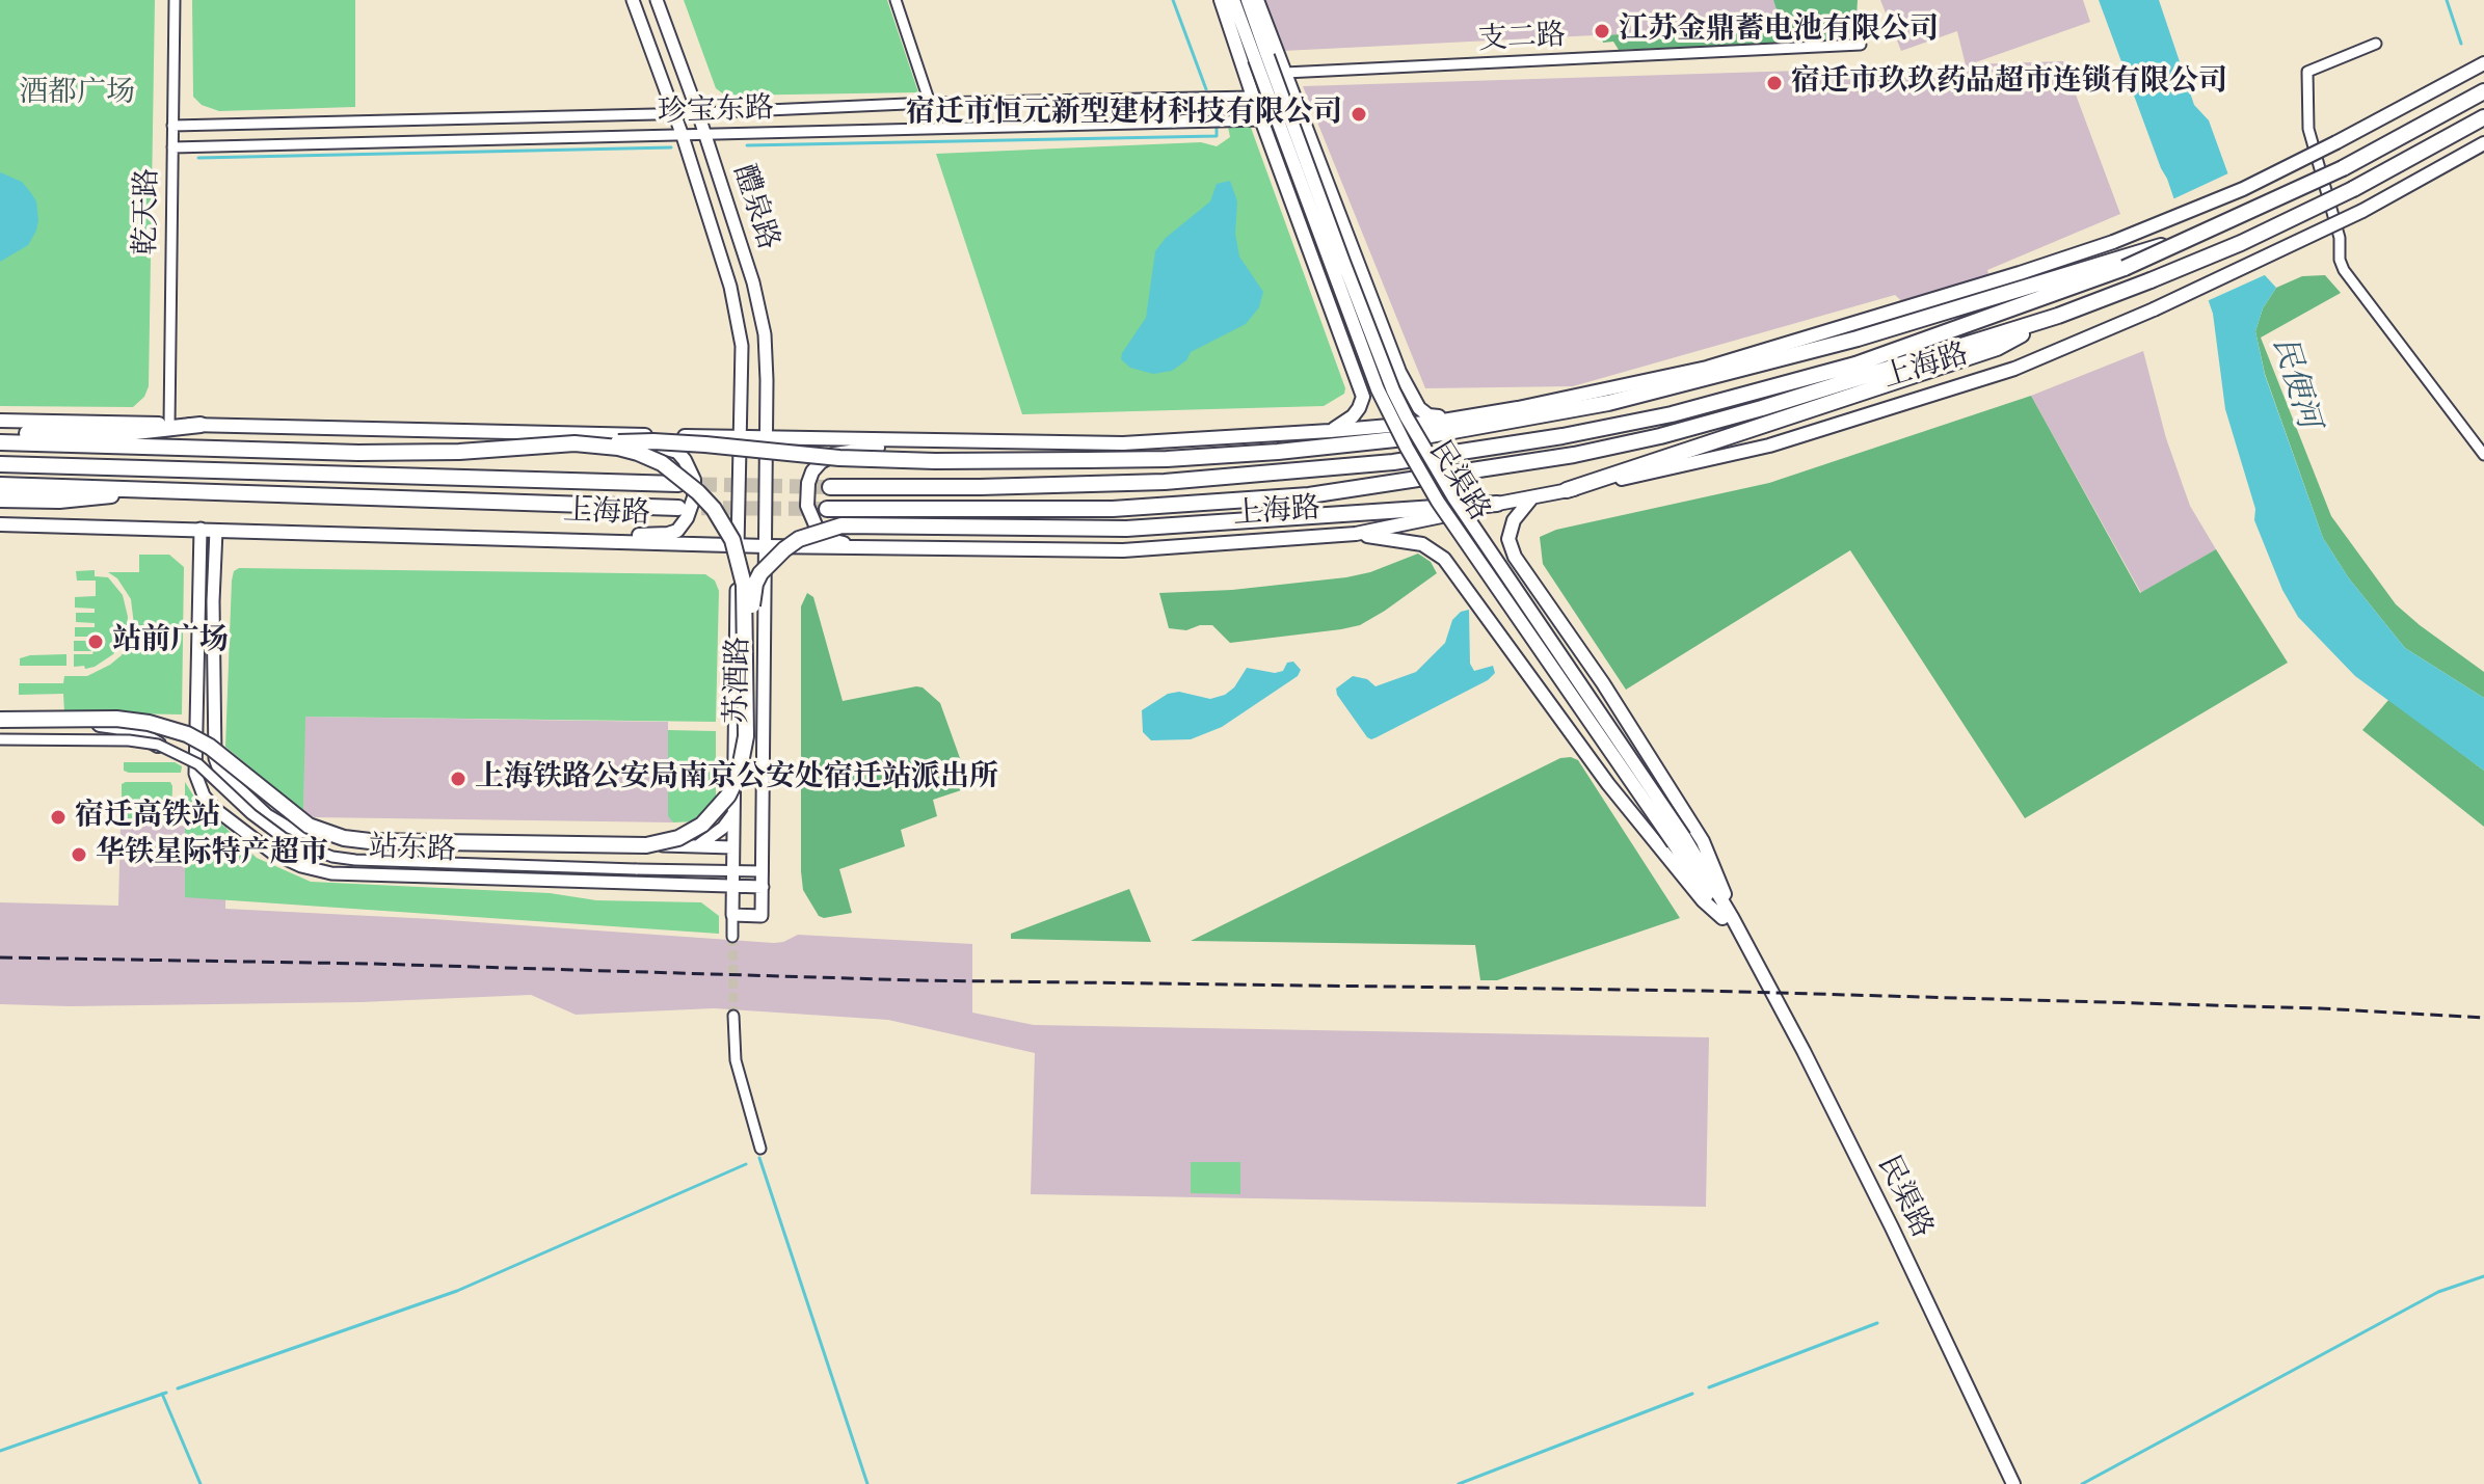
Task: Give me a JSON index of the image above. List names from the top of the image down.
{
  "streets": {
    "highway": ["上海路"],
    "main road": ["民渠路"],
    "street": [
      "支二路",
      "珍宝东路",
      "醴泉路",
      "乾天路",
      "苏酒路",
      "站东路"
    ]
  },
  "crossings": [
    ["珍宝东路", "醴泉路"],
    ["珍宝东路", "乾天路"],
    ["醴泉路", "苏酒路"],
    ["上海路", "苏酒路"],
    ["上海路", "站东路"],
    ["苏酒路", "站东路"]
  ],
  "water": ["民便河"],
  "parks": ["酒都广场"],
  "places": [
    "江苏金鼎蓄电池有限公司",
    "宿迁市玖玖药品超市连锁有限公司",
    "宿迁市恒元新型建材科技有限公司",
    "站前广场",
    "上海铁路公安局南京公安处宿迁站派出所",
    "宿迁高铁站",
    "华铁星际特产超市"
  ]
}
